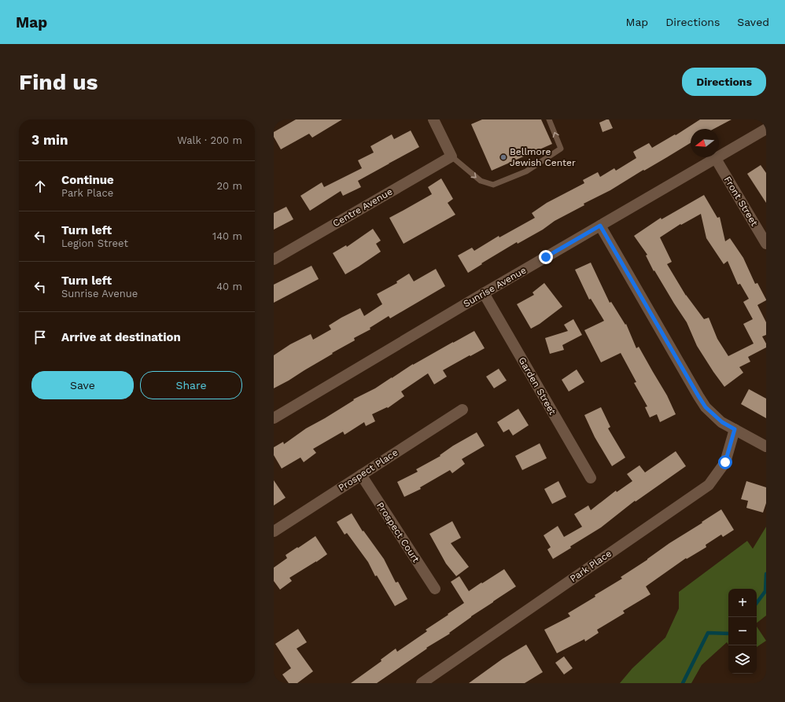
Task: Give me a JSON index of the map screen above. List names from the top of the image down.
{
  "streets": {
    "street": [
      "Front Street",
      "Centre Avenue",
      "Sunrise Avenue",
      "Garden Street",
      "Prospect Place",
      "Prospect Court",
      "Park Place"
    ]
  },
  "crossings": [
    ["Front Street", "Sunrise Avenue"],
    ["Sunrise Avenue", "Garden Street"],
    ["Prospect Place", "Prospect Court"]
  ],
  "places": ["Bellmore Jewish Center"],
  "north": "left",
  "page": {
    "header": "Map",
    "nav": ["Map", "Directions", "Saved"],
    "buttons": [
      "Directions",
      ["Save", "Share"]
    ],
    "title": "Find us",
    "heading": ["3 min", "Walk · 200 m"],
    "list": [
      ["Continue", "Park Place", "20 m"],
      ["Turn left", "Legion Street", "140 m"],
      ["Turn left", "Sunrise Avenue", "40 m"],
      "Arrive at destination"
    ],
    "map_buttons": ["+", "−"]
  }
}
